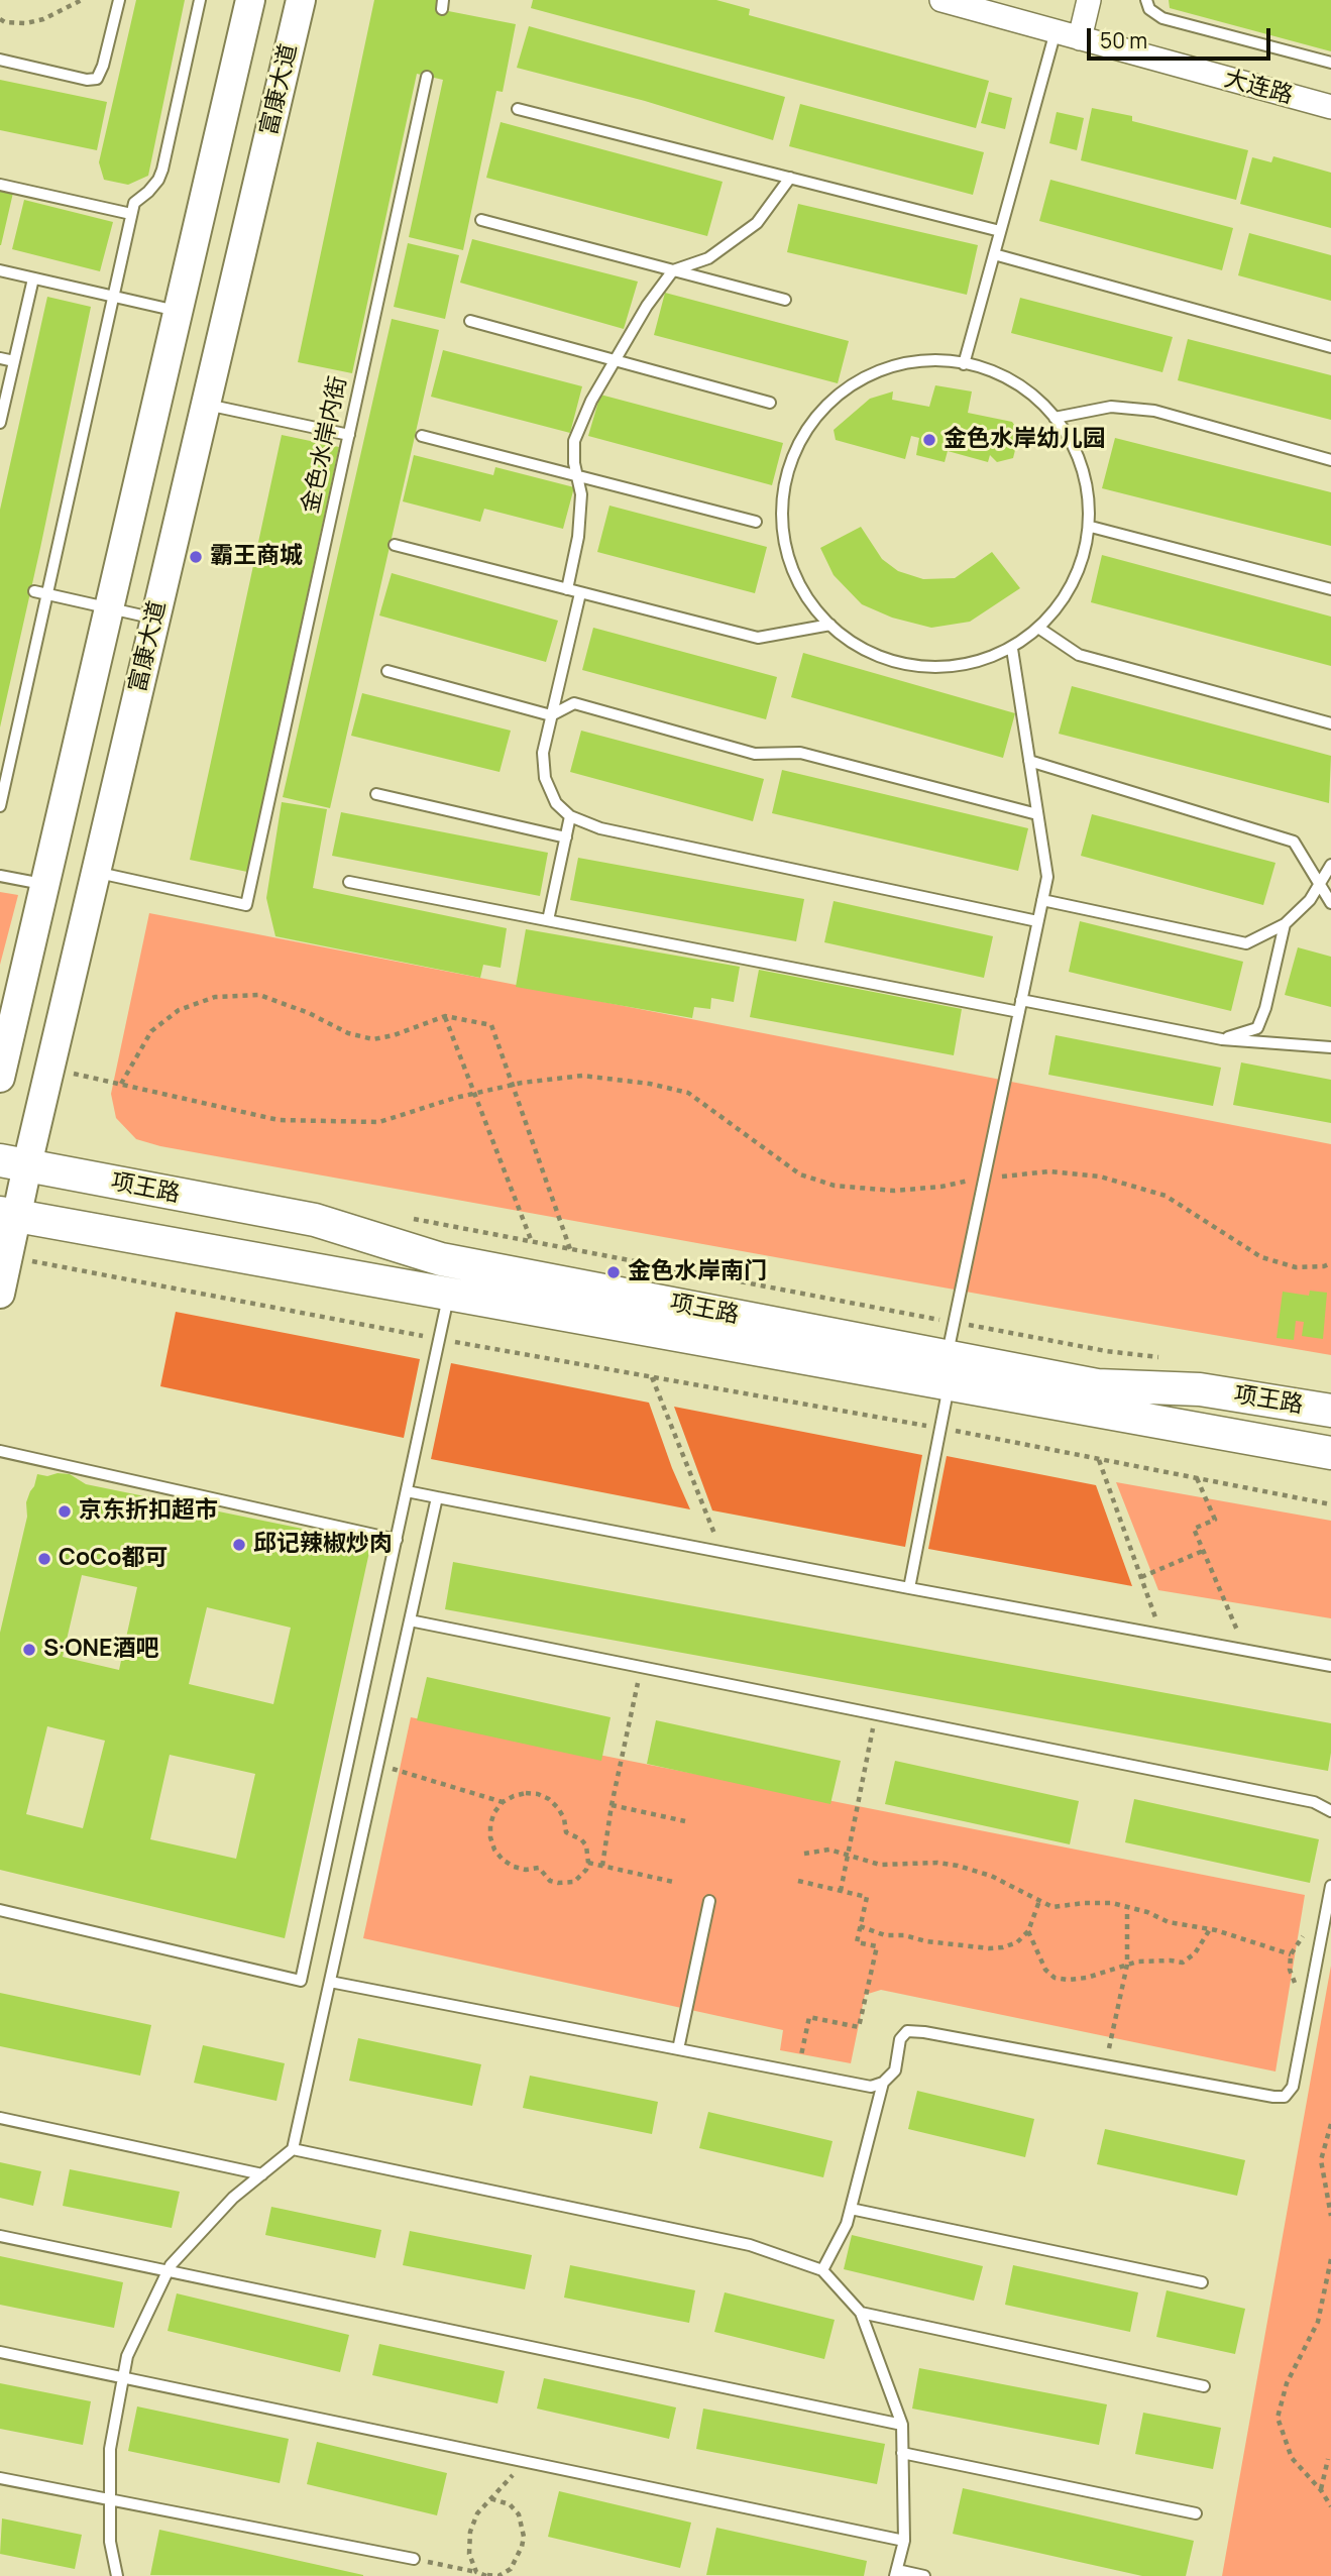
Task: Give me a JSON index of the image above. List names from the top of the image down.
{
  "streets": {
    "main road": ["项王路"],
    "street": ["大连路", "富康大道"],
    "lane": ["金色水岸内街"]
  },
  "crossings": [
    ["富康大道", "金色水岸内街"],
    ["富康大道", "项王路"]
  ],
  "places": [
    "金色水岸幼儿园",
    "霸王商城",
    "金色水岸南门",
    "京东折扣超市",
    "邱记辣椒炒肉",
    "CoCo都可",
    "S·ONE酒吧"
  ],
  "scale_bar": "50 m"
}
